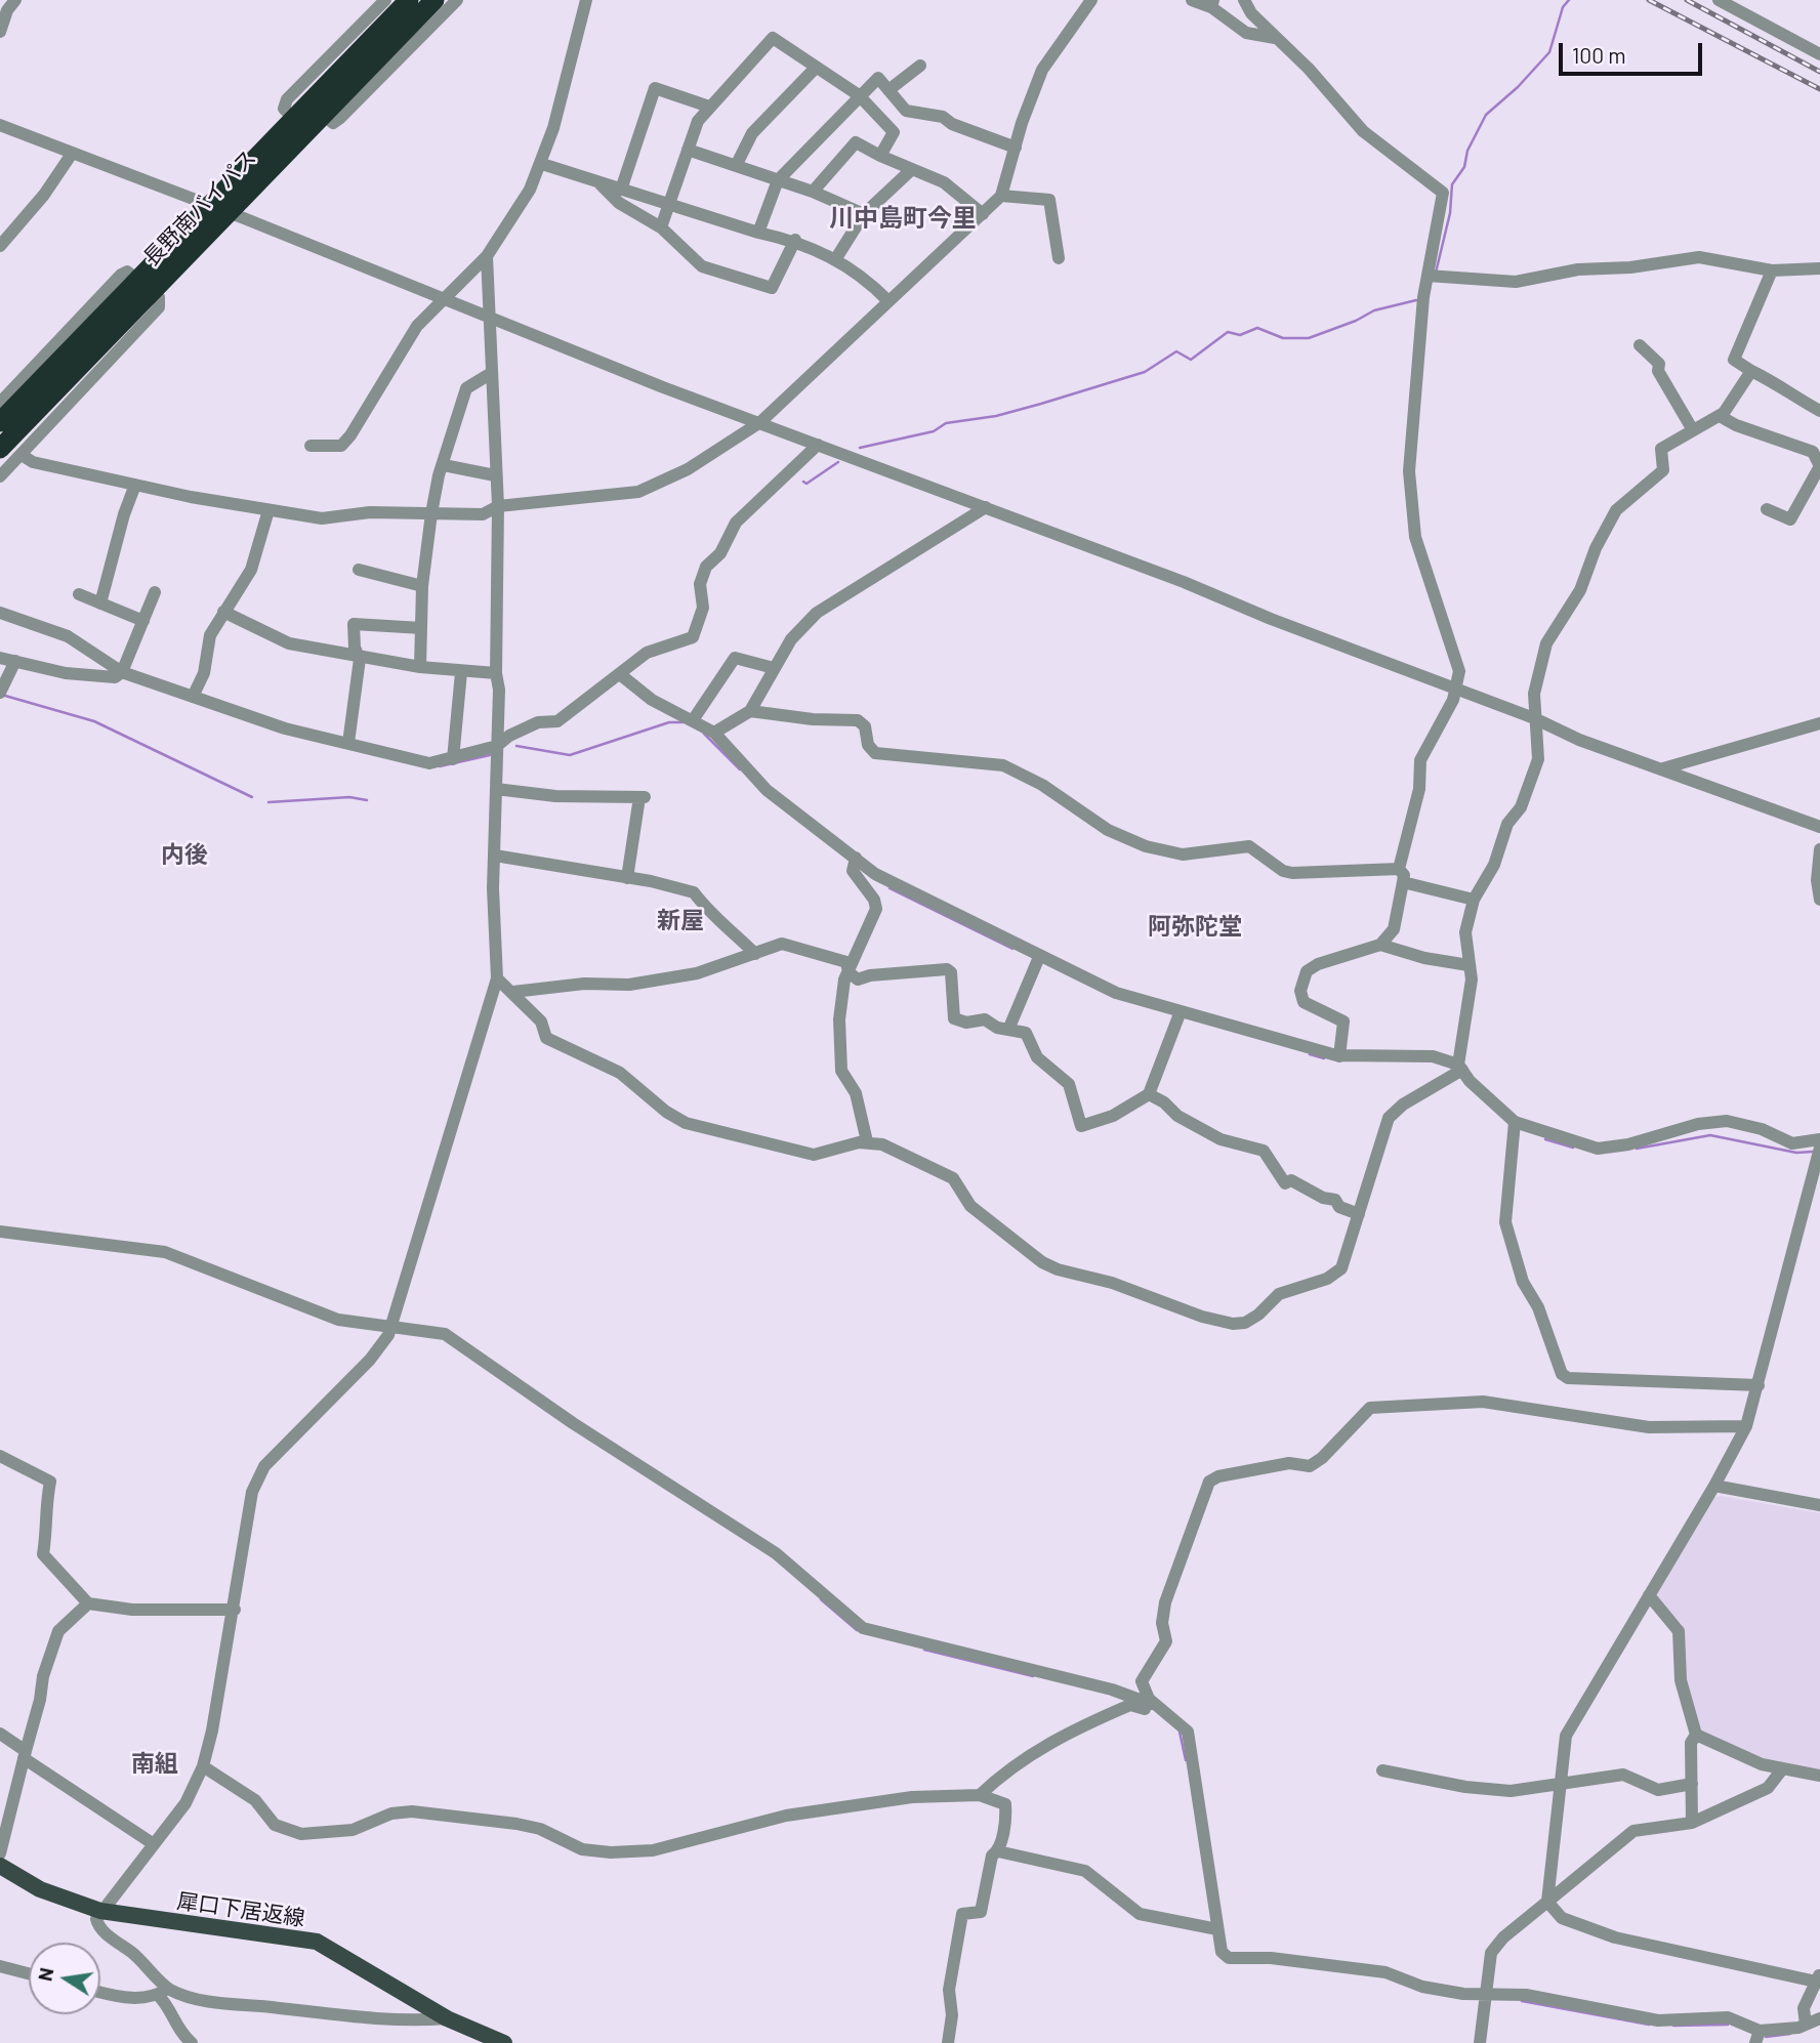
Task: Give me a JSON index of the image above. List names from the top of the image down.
{
  "streets": {
    "highway": ["長野南バイパス"],
    "main road": ["犀口下居返線"]
  },
  "districts": [
    "川中島町今里",
    "内後",
    "新屋",
    "阿弥陀堂",
    "南組"
  ],
  "scale_bar": "100 m",
  "north": "left"
}
